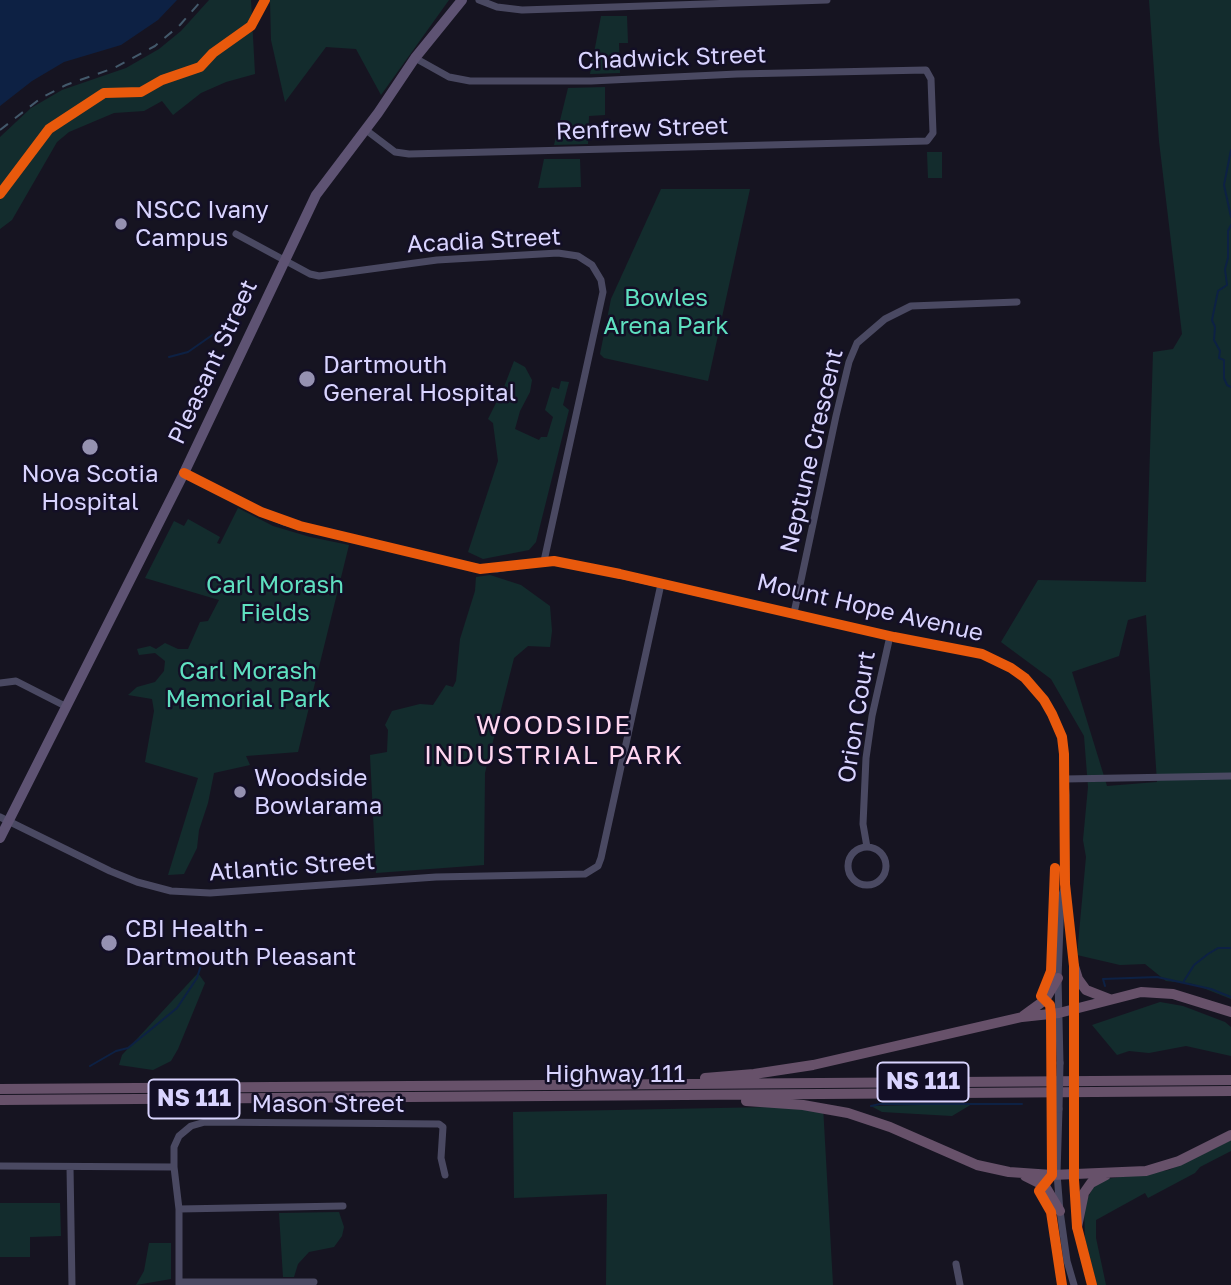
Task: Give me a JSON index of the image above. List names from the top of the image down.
{
  "streets": {
    "highway": ["Highway 111", "NS 111"],
    "main road": ["Pleasant Street"],
    "street": [
      "Chadwick Street",
      "Renfrew Street",
      "Acadia Street",
      "Neptune Crescent",
      "Mount Hope Avenue",
      "Orion Court",
      "Atlantic Street",
      "Mason Street"
    ]
  },
  "crossings": [
    ["Chadwick Street", "Renfrew Street"],
    ["Chadwick Street", "Pleasant Street"],
    ["Renfrew Street", "Pleasant Street"],
    ["Acadia Street", "Pleasant Street"],
    ["Acadia Street", "Mount Hope Avenue"],
    ["Pleasant Street", "Mount Hope Avenue"],
    ["Pleasant Street", "Atlantic Street"],
    ["Neptune Crescent", "Mount Hope Avenue"],
    ["Mount Hope Avenue", "Orion Court"],
    ["Mount Hope Avenue", "Atlantic Street"]
  ],
  "districts": ["WOODSIDE INDUSTRIAL PARK"],
  "parks": ["Bowles Arena Park", "Carl Morash Fields", "Carl Morash Memorial Park"],
  "places": [
    "NSCC Ivany Campus",
    "Dartmouth General Hospital",
    "Nova Scotia Hospital",
    "Woodside Bowlarama",
    "CBI Health - Dartmouth Pleasant"
  ]
}
